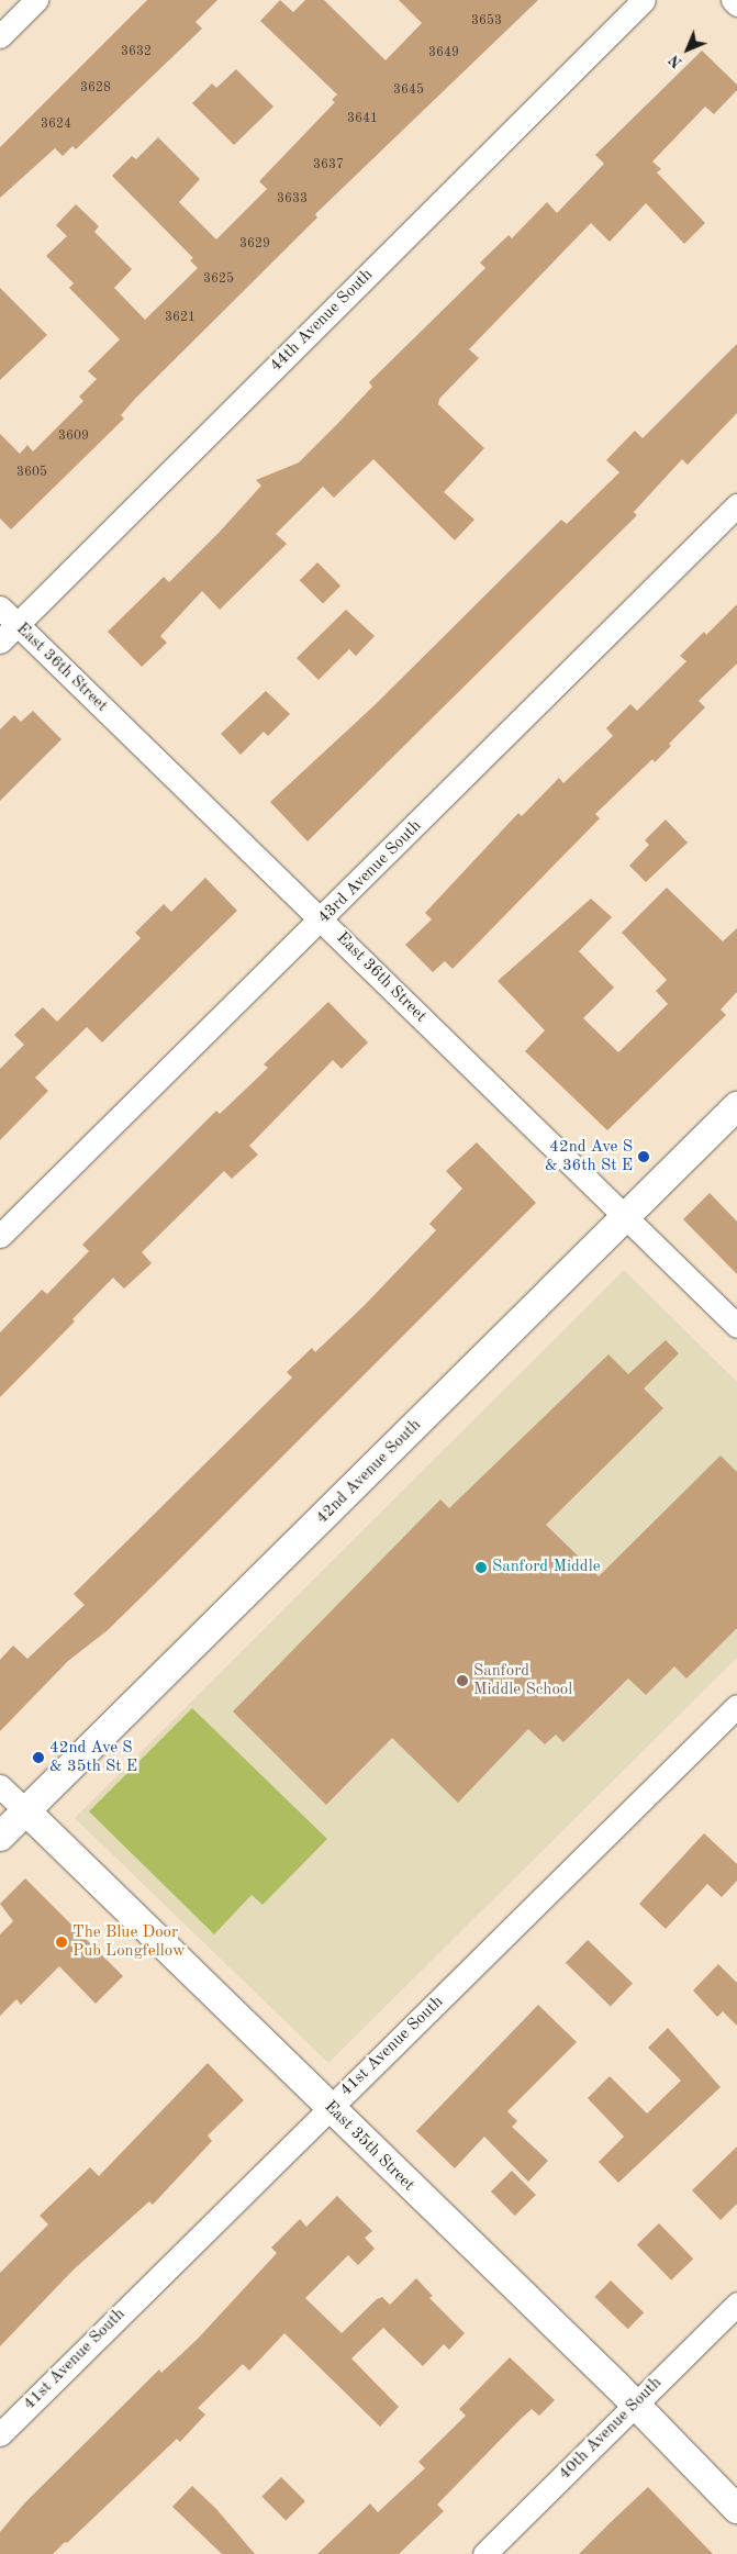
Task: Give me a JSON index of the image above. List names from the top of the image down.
{
  "streets": {
    "street": [
      "44th Avenue South",
      "East 36th Street",
      "43rd Avenue South",
      "42nd Avenue South",
      "41st Avenue South",
      "East 35th Street",
      "40th Avenue South"
    ]
  },
  "crossings": [
    ["44th Avenue South", "East 36th Street"],
    ["East 36th Street", "43rd Avenue South"],
    ["East 36th Street", "42nd Avenue South"],
    ["42nd Avenue South", "East 35th Street"],
    ["41st Avenue South", "East 35th Street"],
    ["East 35th Street", "40th Avenue South"]
  ],
  "places": [
    "42nd Ave S & 36th St E",
    "Sanford Middle",
    "Sanford Middle School",
    "42nd Ave S & 35th St E",
    "The Blue Door Pub Longfellow"
  ],
  "house_numbers": [
    "3653",
    "3632",
    "3649",
    "3628",
    "3645",
    "3641",
    "3624",
    "3637",
    "3633",
    "3629",
    "3625",
    "3621",
    "3609",
    "3605"
  ],
  "north": "bottom left"
}
